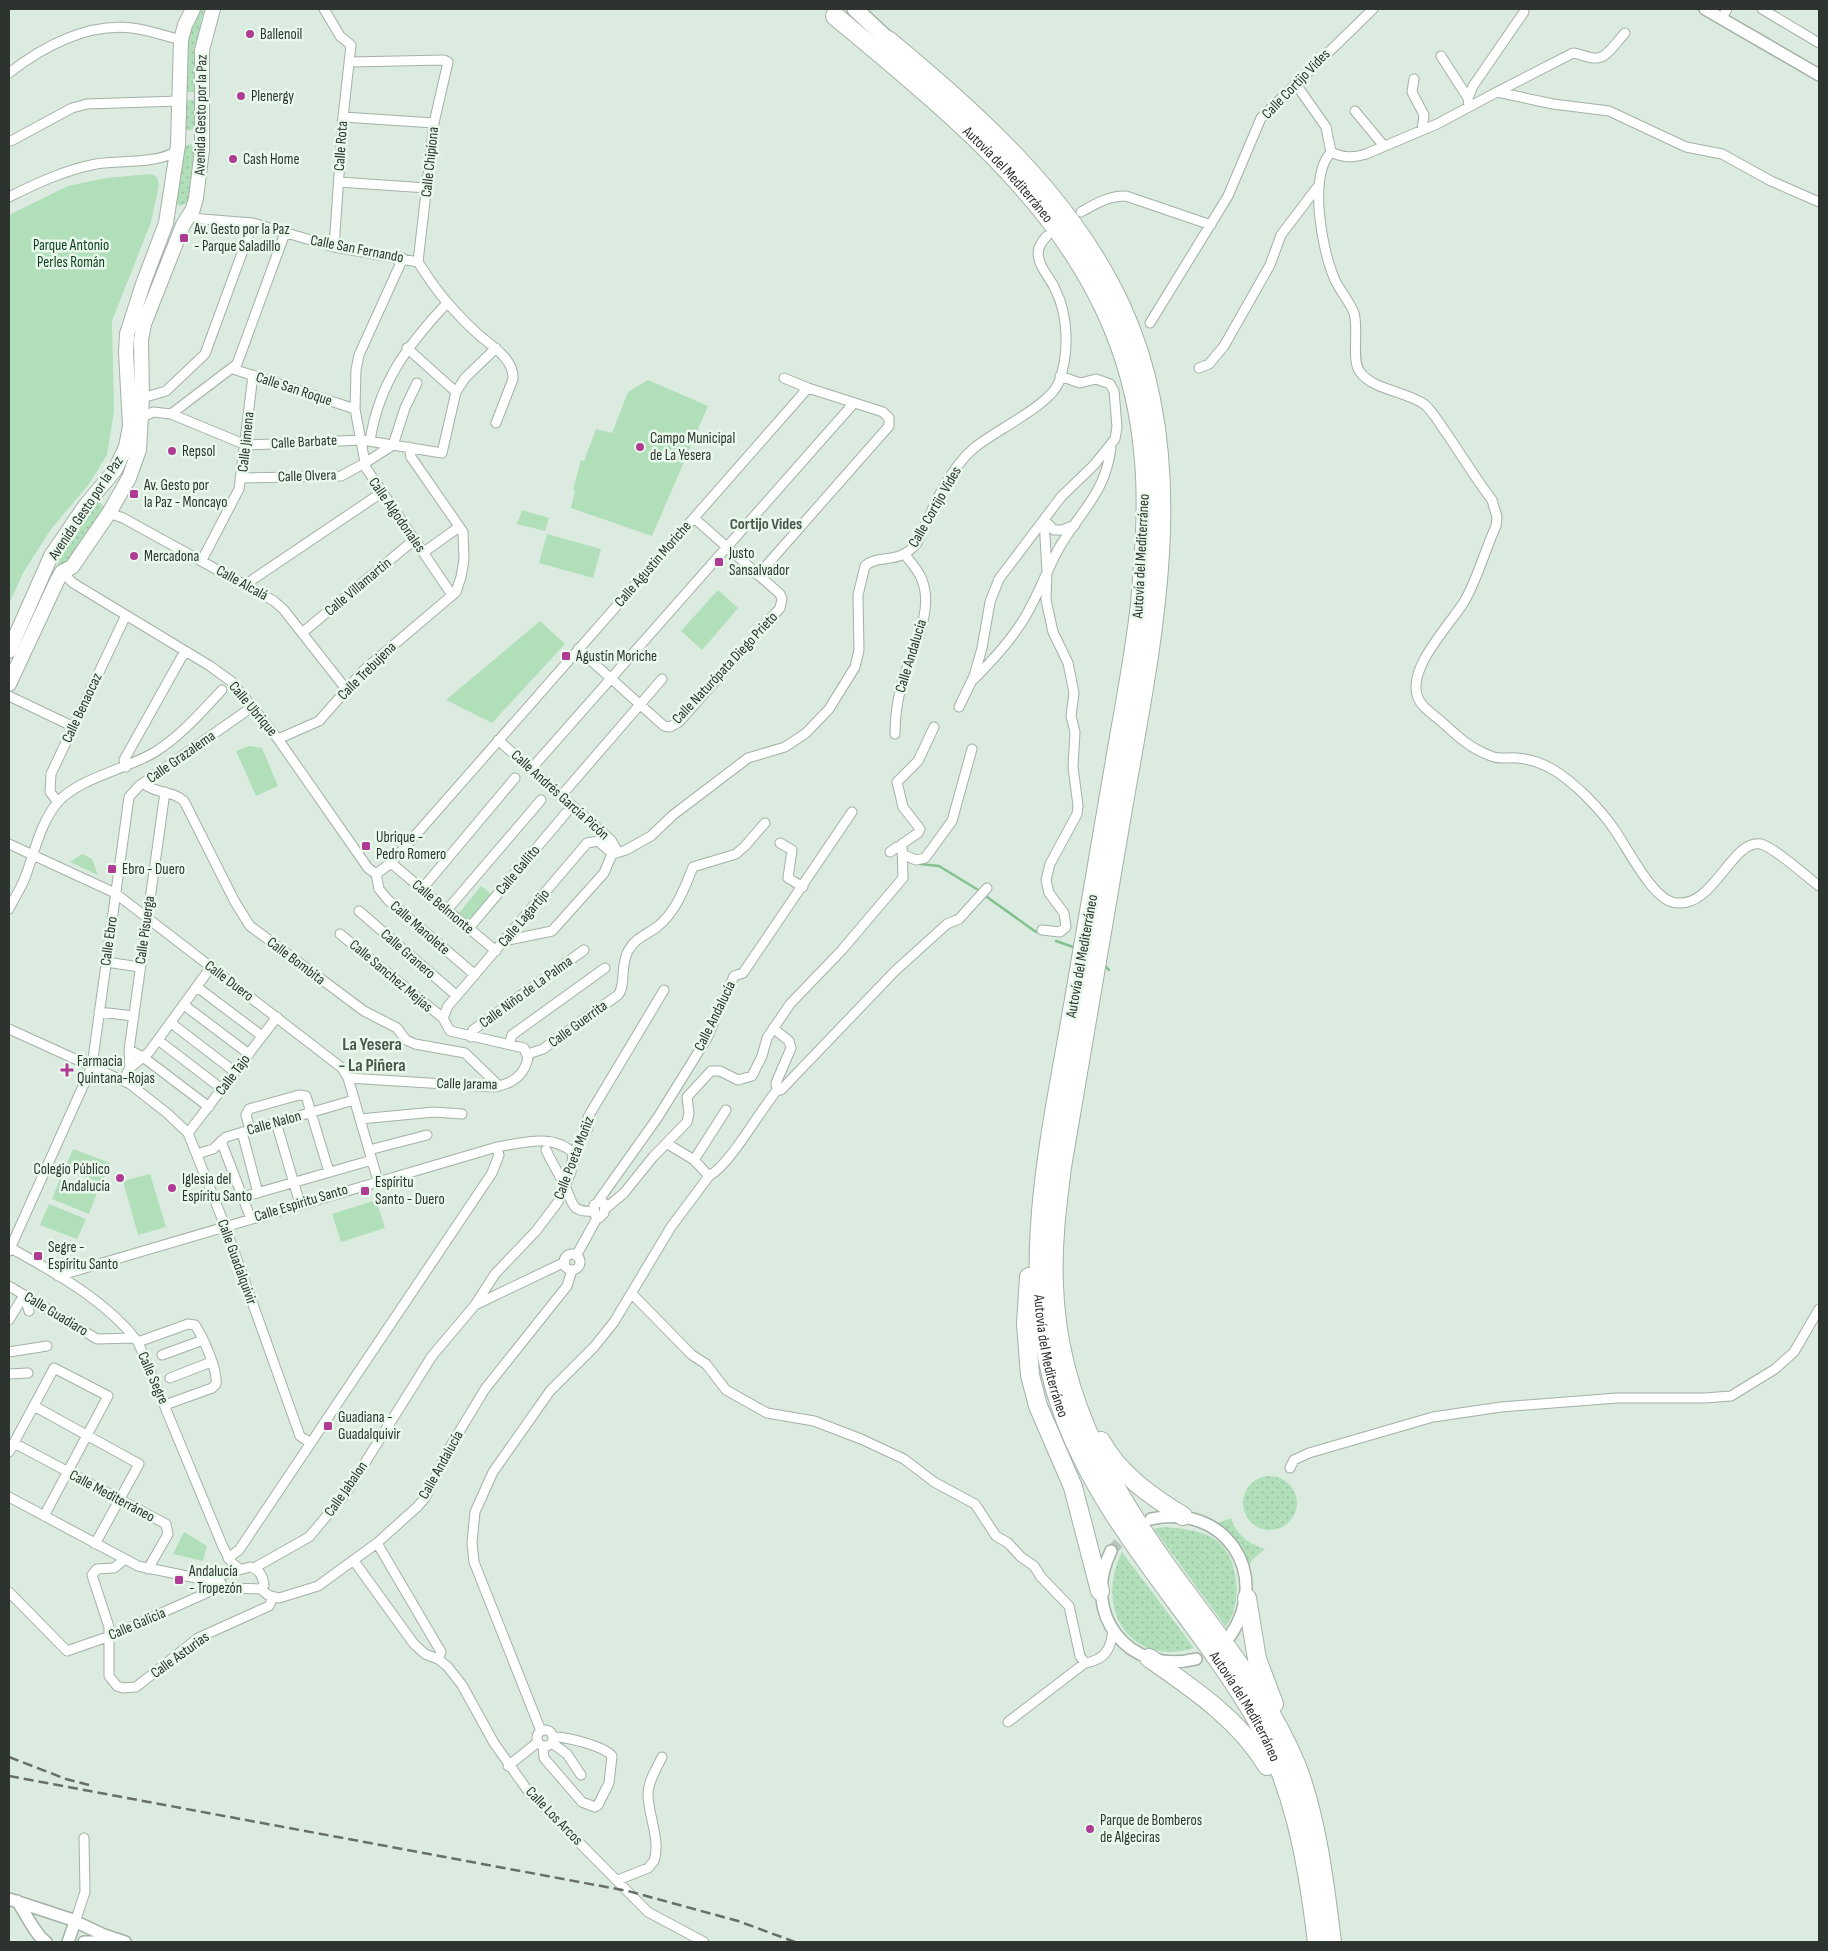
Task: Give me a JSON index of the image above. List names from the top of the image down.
{
  "streets": {
    "highway": ["Autovía del Mediterráneo"],
    "main road": ["Avenida Gesto por la Paz"],
    "street": [
      "Calle Cortijo Vides",
      "Calle Rota",
      "Calle Chipiona",
      "Calle San Fernando",
      "Calle San Roque",
      "Calle Jimena",
      "Calle Barbate",
      "Calle Olvera",
      "Calle Algodonales",
      "Calle Agustin Moriche",
      "Calle Alcalá",
      "Calle Villamartin",
      "Calle Andalucía",
      "Calle Naturópata Diego Prieto",
      "Calle Trebujena",
      "Calle Benaocaz",
      "Calle Ubrique",
      "Calle Grazalema",
      "Calle Andrés García Picón",
      "Calle Gallito",
      "Calle Belmonte",
      "Calle Lagartijo",
      "Calle Manolete",
      "Calle Pisuerga",
      "Calle Ebro",
      "Calle Granero",
      "Calle Bombita",
      "Calle Sanchez Mejias",
      "Calle Duero",
      "Calle Niño de La Palma",
      "Calle Guerrita",
      "Calle Tajo",
      "Calle Jarama",
      "Calle Nalon",
      "Calle Poeta Moñiz",
      "Calle Espiritu Santo",
      "Calle Guadalquivir",
      "Calle Guadiaro",
      "Calle Segre",
      "Calle Jabalon",
      "Calle Mediterráneo",
      "Calle Galicia",
      "Calle Asturias",
      "Calle Los Arcos"
    ]
  },
  "crossings": [
    ["Calle Cortijo Vides", "Calle Andalucía"],
    ["Calle Cortijo Vides", "Calle Andrés García Picón"],
    ["Calle Cortijo Vides", "Calle Lagartijo"],
    ["Avenida Gesto por la Paz", "Calle San Fernando"],
    ["Avenida Gesto por la Paz", "Calle Alcalá"],
    ["Avenida Gesto por la Paz", "Calle Ubrique"],
    ["Calle Rota", "Calle Chipiona"],
    ["Calle Rota", "Calle San Fernando"],
    ["Calle Chipiona", "Calle San Fernando"],
    ["Calle San Fernando", "Calle Algodonales"],
    ["Calle San Roque", "Calle Jimena"],
    ["Calle San Roque", "Calle Algodonales"],
    ["Calle Jimena", "Calle Barbate"],
    ["Calle Jimena", "Calle Olvera"],
    ["Calle Jimena", "Calle Alcalá"],
    ["Calle Barbate", "Calle Olvera"],
    ["Calle Barbate", "Calle Algodonales"],
    ["Calle Olvera", "Calle Algodonales"],
    ["Calle Algodonales", "Calle Villamartin"],
    ["Calle Algodonales", "Calle Trebujena"],
    ["Calle Agustin Moriche", "Calle Ubrique"],
    ["Calle Agustin Moriche", "Calle Andrés García Picón"],
    ["Calle Agustin Moriche", "Calle Belmonte"],
    ["Calle Agustin Moriche", "Calle Manolete"],
    ["Calle Alcalá", "Calle Villamartin"],
    ["Calle Alcalá", "Calle Trebujena"],
    ["Calle Andalucía", "Calle Asturias"],
    ["Calle Andalucía", "Calle Los Arcos"],
    ["Calle Trebujena", "Calle Ubrique"],
    ["Calle Benaocaz", "Calle Ubrique"],
    ["Calle Ubrique", "Calle Grazalema"],
    ["Calle Ubrique", "Calle Manolete"],
    ["Calle Grazalema", "Calle Ebro"],
    ["Calle Grazalema", "Calle Bombita"],
    ["Calle Andrés García Picón", "Calle Lagartijo"],
    ["Calle Gallito", "Calle Belmonte"],
    ["Calle Belmonte", "Calle Lagartijo"],
    ["Calle Lagartijo", "Calle Manolete"],
    ["Calle Lagartijo", "Calle Granero"],
    ["Calle Lagartijo", "Calle Sanchez Mejias"],
    ["Calle Pisuerga", "Calle Bombita"],
    ["Calle Pisuerga", "Calle Duero"],
    ["Calle Ebro", "Calle Duero"],
    ["Calle Ebro", "Calle Guadalquivir"],
    ["Calle Ebro", "Calle Segre"],
    ["Calle Bombita", "Calle Jarama"],
    ["Calle Duero", "Calle Tajo"],
    ["Calle Duero", "Calle Jarama"],
    ["Calle Duero", "Calle Nalon"],
    ["Calle Duero", "Calle Espiritu Santo"],
    ["Calle Guerrita", "Calle Jarama"],
    ["Calle Tajo", "Calle Guadalquivir"],
    ["Calle Nalon", "Calle Guadalquivir"],
    ["Calle Poeta Moñiz", "Calle Espiritu Santo"],
    ["Calle Poeta Moñiz", "Calle Jabalon"],
    ["Calle Espiritu Santo", "Calle Guadalquivir"],
    ["Calle Espiritu Santo", "Calle Segre"],
    ["Calle Guadiaro", "Calle Segre"],
    ["Calle Galicia", "Calle Asturias"]
  ],
  "districts": ["Cortijo Vides", "La Yesera - La Piñera"],
  "parks": ["Parque Antonio Perles Román"],
  "places": {
    "other": [
      "Ballenoil",
      "Plenergy",
      "Cash Home",
      "Campo Municipal de La Yesera",
      "Repsol",
      "Mercadona",
      "Colegio Público Andalucía",
      "Iglesia del Espíritu Santo",
      "Parque de Bomberos de Algeciras"
    ],
    "transit": [
      "Av. Gesto por la Paz - Parque Saladillo",
      "Av. Gesto por la Paz - Moncayo",
      "Justo Sansalvador",
      "Agustín Moriche",
      "Ubrique - Pedro Romero",
      "Ebro - Duero",
      "Espíritu Santo - Duero",
      "Segre - Espíritu Santo",
      "Guadiana - Guadalquivir",
      "Andalucía - Tropezón"
    ],
    "health": ["Farmacia Quintana-Rojas"]
  }
}
